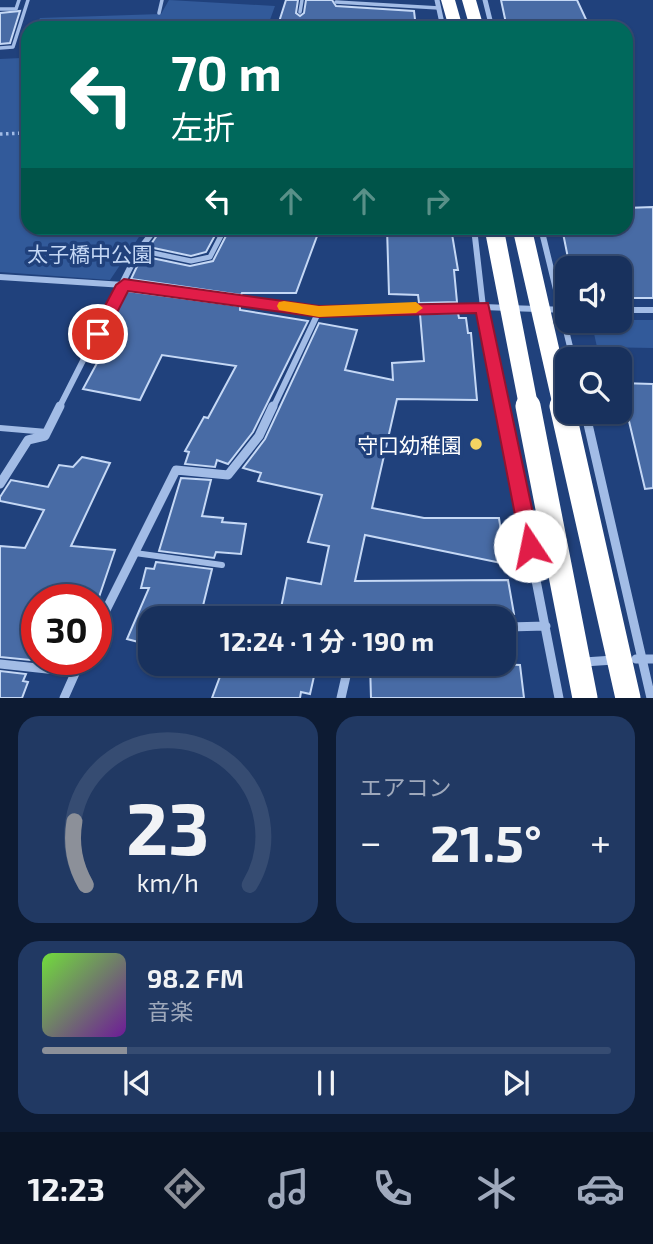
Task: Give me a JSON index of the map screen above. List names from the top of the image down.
{
  "parks": ["太子橋中公園"],
  "places": ["守口幼稚園"],
  "page": {
    "turn": ["70 m", "左折"],
    "limit": "30",
    "trip": "12:24 · 1 分 · 190 m",
    "tile": "エアコン",
    "heat": ["−", "21.5°", "+"],
    "song": ["98.2 FM", "音楽"],
    "tabs": "12:23",
    "gauge": ["23", "km/h"]
  }
}
